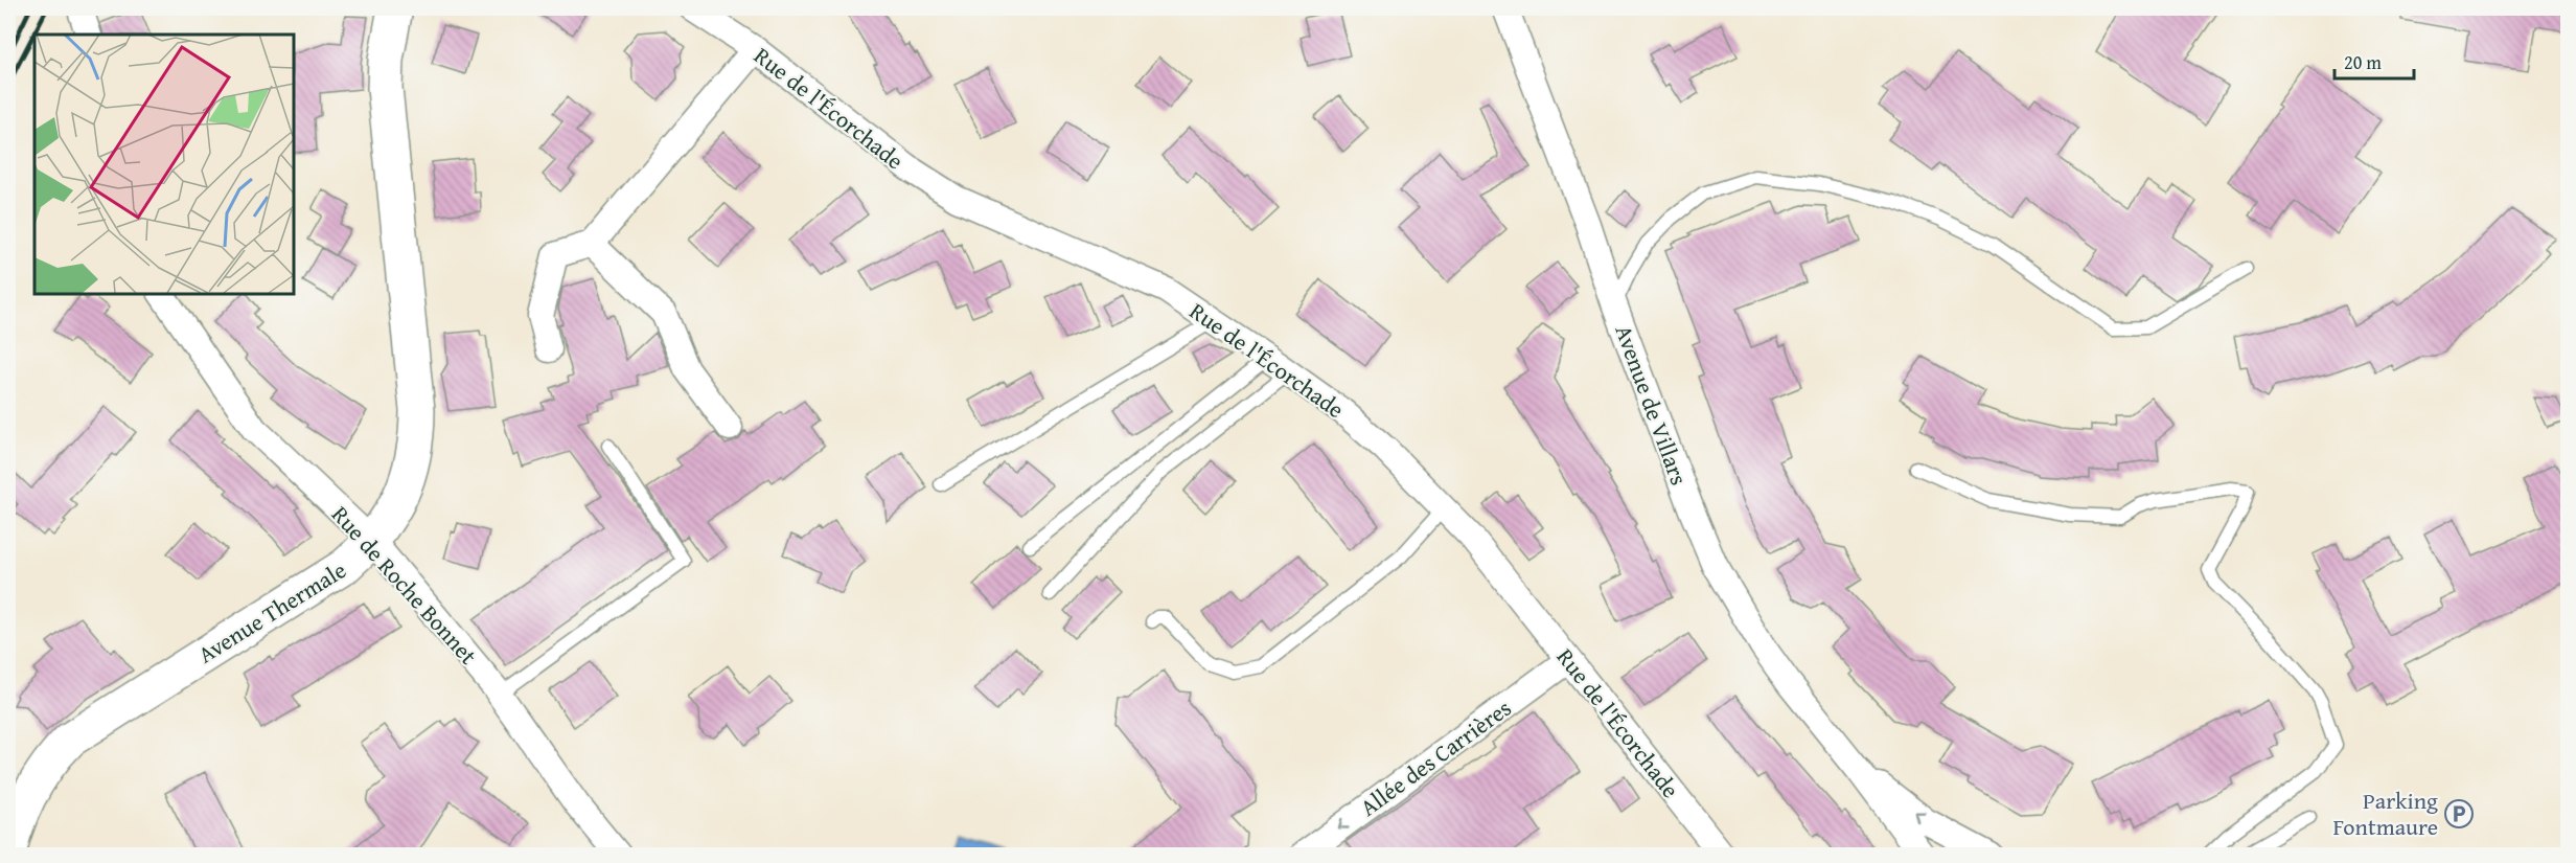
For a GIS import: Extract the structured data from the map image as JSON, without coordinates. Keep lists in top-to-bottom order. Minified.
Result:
{"streets":{"main road":["Avenue Thermale"],"street":["Rue de l'Écorchade","Avenue de Villars","Rue de Roche Bonnet","Allée des Carrières"]},"crossings":[["Rue de l'Écorchade","Allée des Carrières"],["Rue de Roche Bonnet","Avenue Thermale"]],"one_way":["Allée des Carrières"],"places":{"parking":["Parking Fontmaure"]},"scale_bar":"20 m"}
